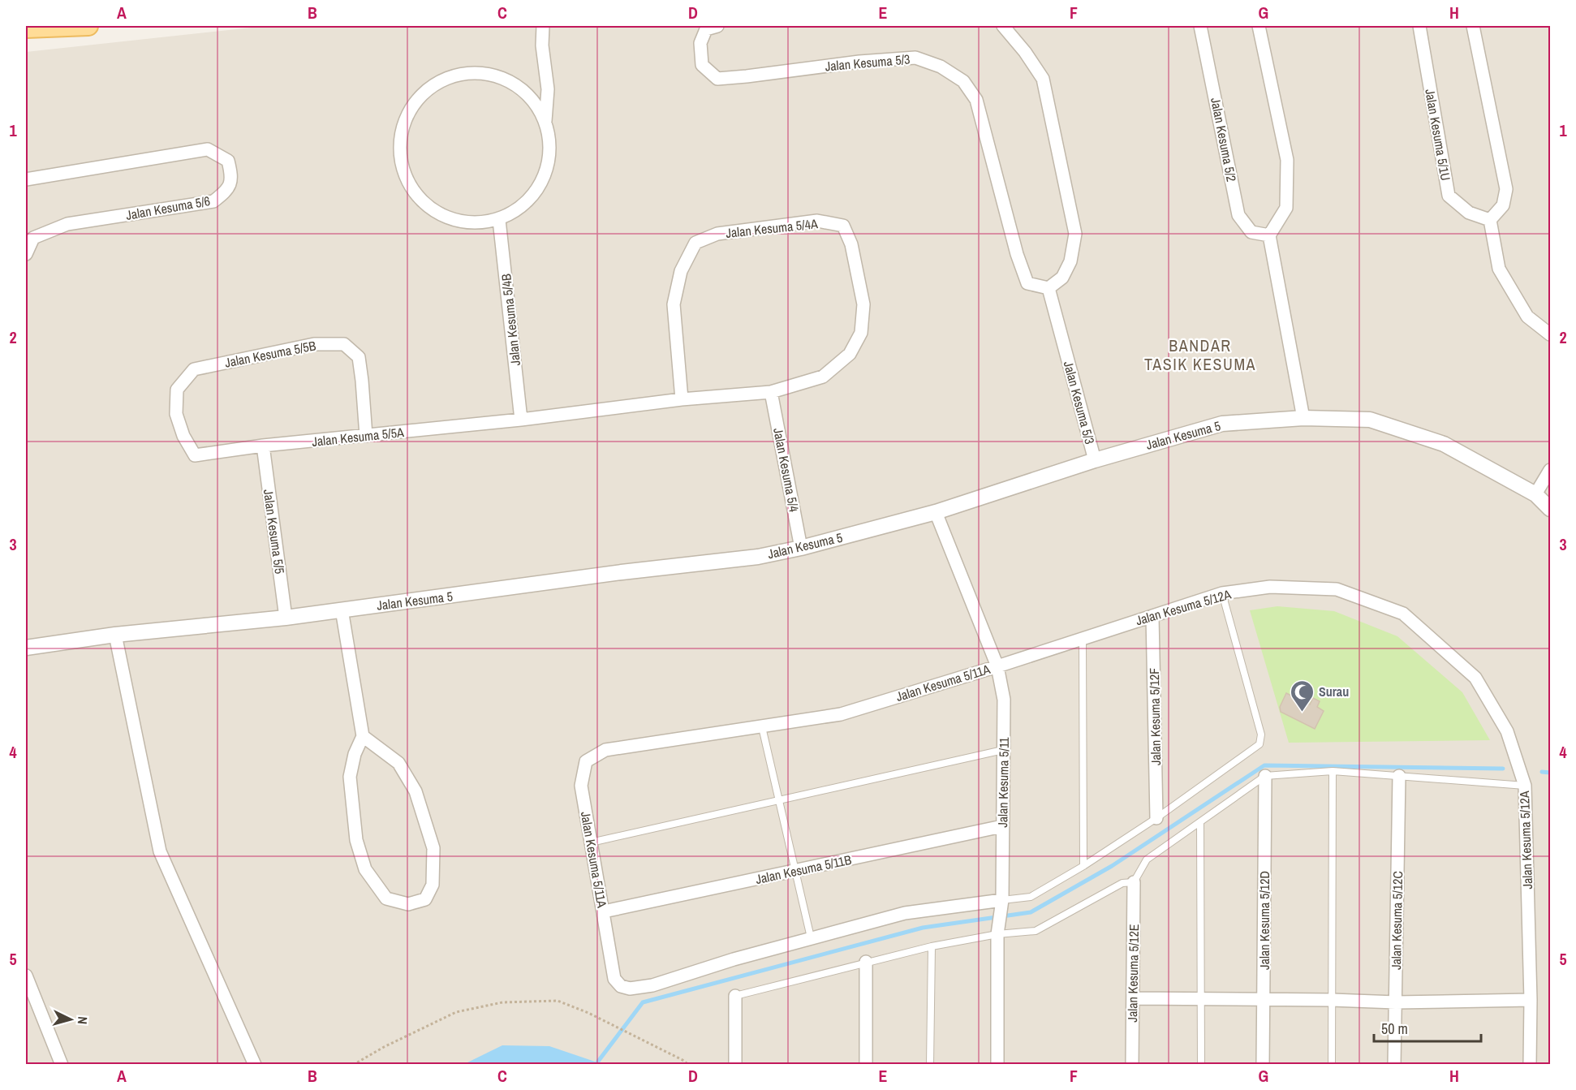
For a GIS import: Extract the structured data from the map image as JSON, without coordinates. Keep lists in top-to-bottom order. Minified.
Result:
{"streets":{"street":["Jalan Kesuma 5/3","Jalan Kesuma 5/1U","Jalan Kesuma 5/2","Jalan Kesuma 5/6","Jalan Kesuma 5/4A","Jalan Kesuma 5/4B","Jalan Kesuma 5/5B","Jalan Kesuma 5","Jalan Kesuma 5/5A","Jalan Kesuma 5/4","Jalan Kesuma 5/5","Jalan Kesuma 5/12A","Jalan Kesuma 5/11A","Jalan Kesuma 5/12F","Jalan Kesuma 5/11","Jalan Kesuma 5/11B","Jalan Kesuma 5/12D","Jalan Kesuma 5/12C","Jalan Kesuma 5/12E"]},"crossings":[["Jalan Kesuma 5/3","Jalan Kesuma 5"],["Jalan Kesuma 5/4A","Jalan Kesuma 5/4B"],["Jalan Kesuma 5/4A","Jalan Kesuma 5/5A"],["Jalan Kesuma 5/4A","Jalan Kesuma 5/4"],["Jalan Kesuma 5/4B","Jalan Kesuma 5/5A"],["Jalan Kesuma 5/5B","Jalan Kesuma 5/5A"],["Jalan Kesuma 5","Jalan Kesuma 5/4"],["Jalan Kesuma 5","Jalan Kesuma 5/5"],["Jalan Kesuma 5","Jalan Kesuma 5/11"],["Jalan Kesuma 5/5A","Jalan Kesuma 5/5"],["Jalan Kesuma 5/12A","Jalan Kesuma 5/11A"],["Jalan Kesuma 5/12A","Jalan Kesuma 5/12F"],["Jalan Kesuma 5/12A","Jalan Kesuma 5/11"],["Jalan Kesuma 5/11A","Jalan Kesuma 5/11"],["Jalan Kesuma 5/11A","Jalan Kesuma 5/11B"],["Jalan Kesuma 5/11","Jalan Kesuma 5/11B"]],"districts":["BANDAR TASIK KESUMA"],"places":{"mosque":["Surau"]},"scale_bar":"50 m","north":"right","grid":{"columns":["A","B","C","D","E","F","G","H"],"rows":["1","2","3","4","5"]}}
